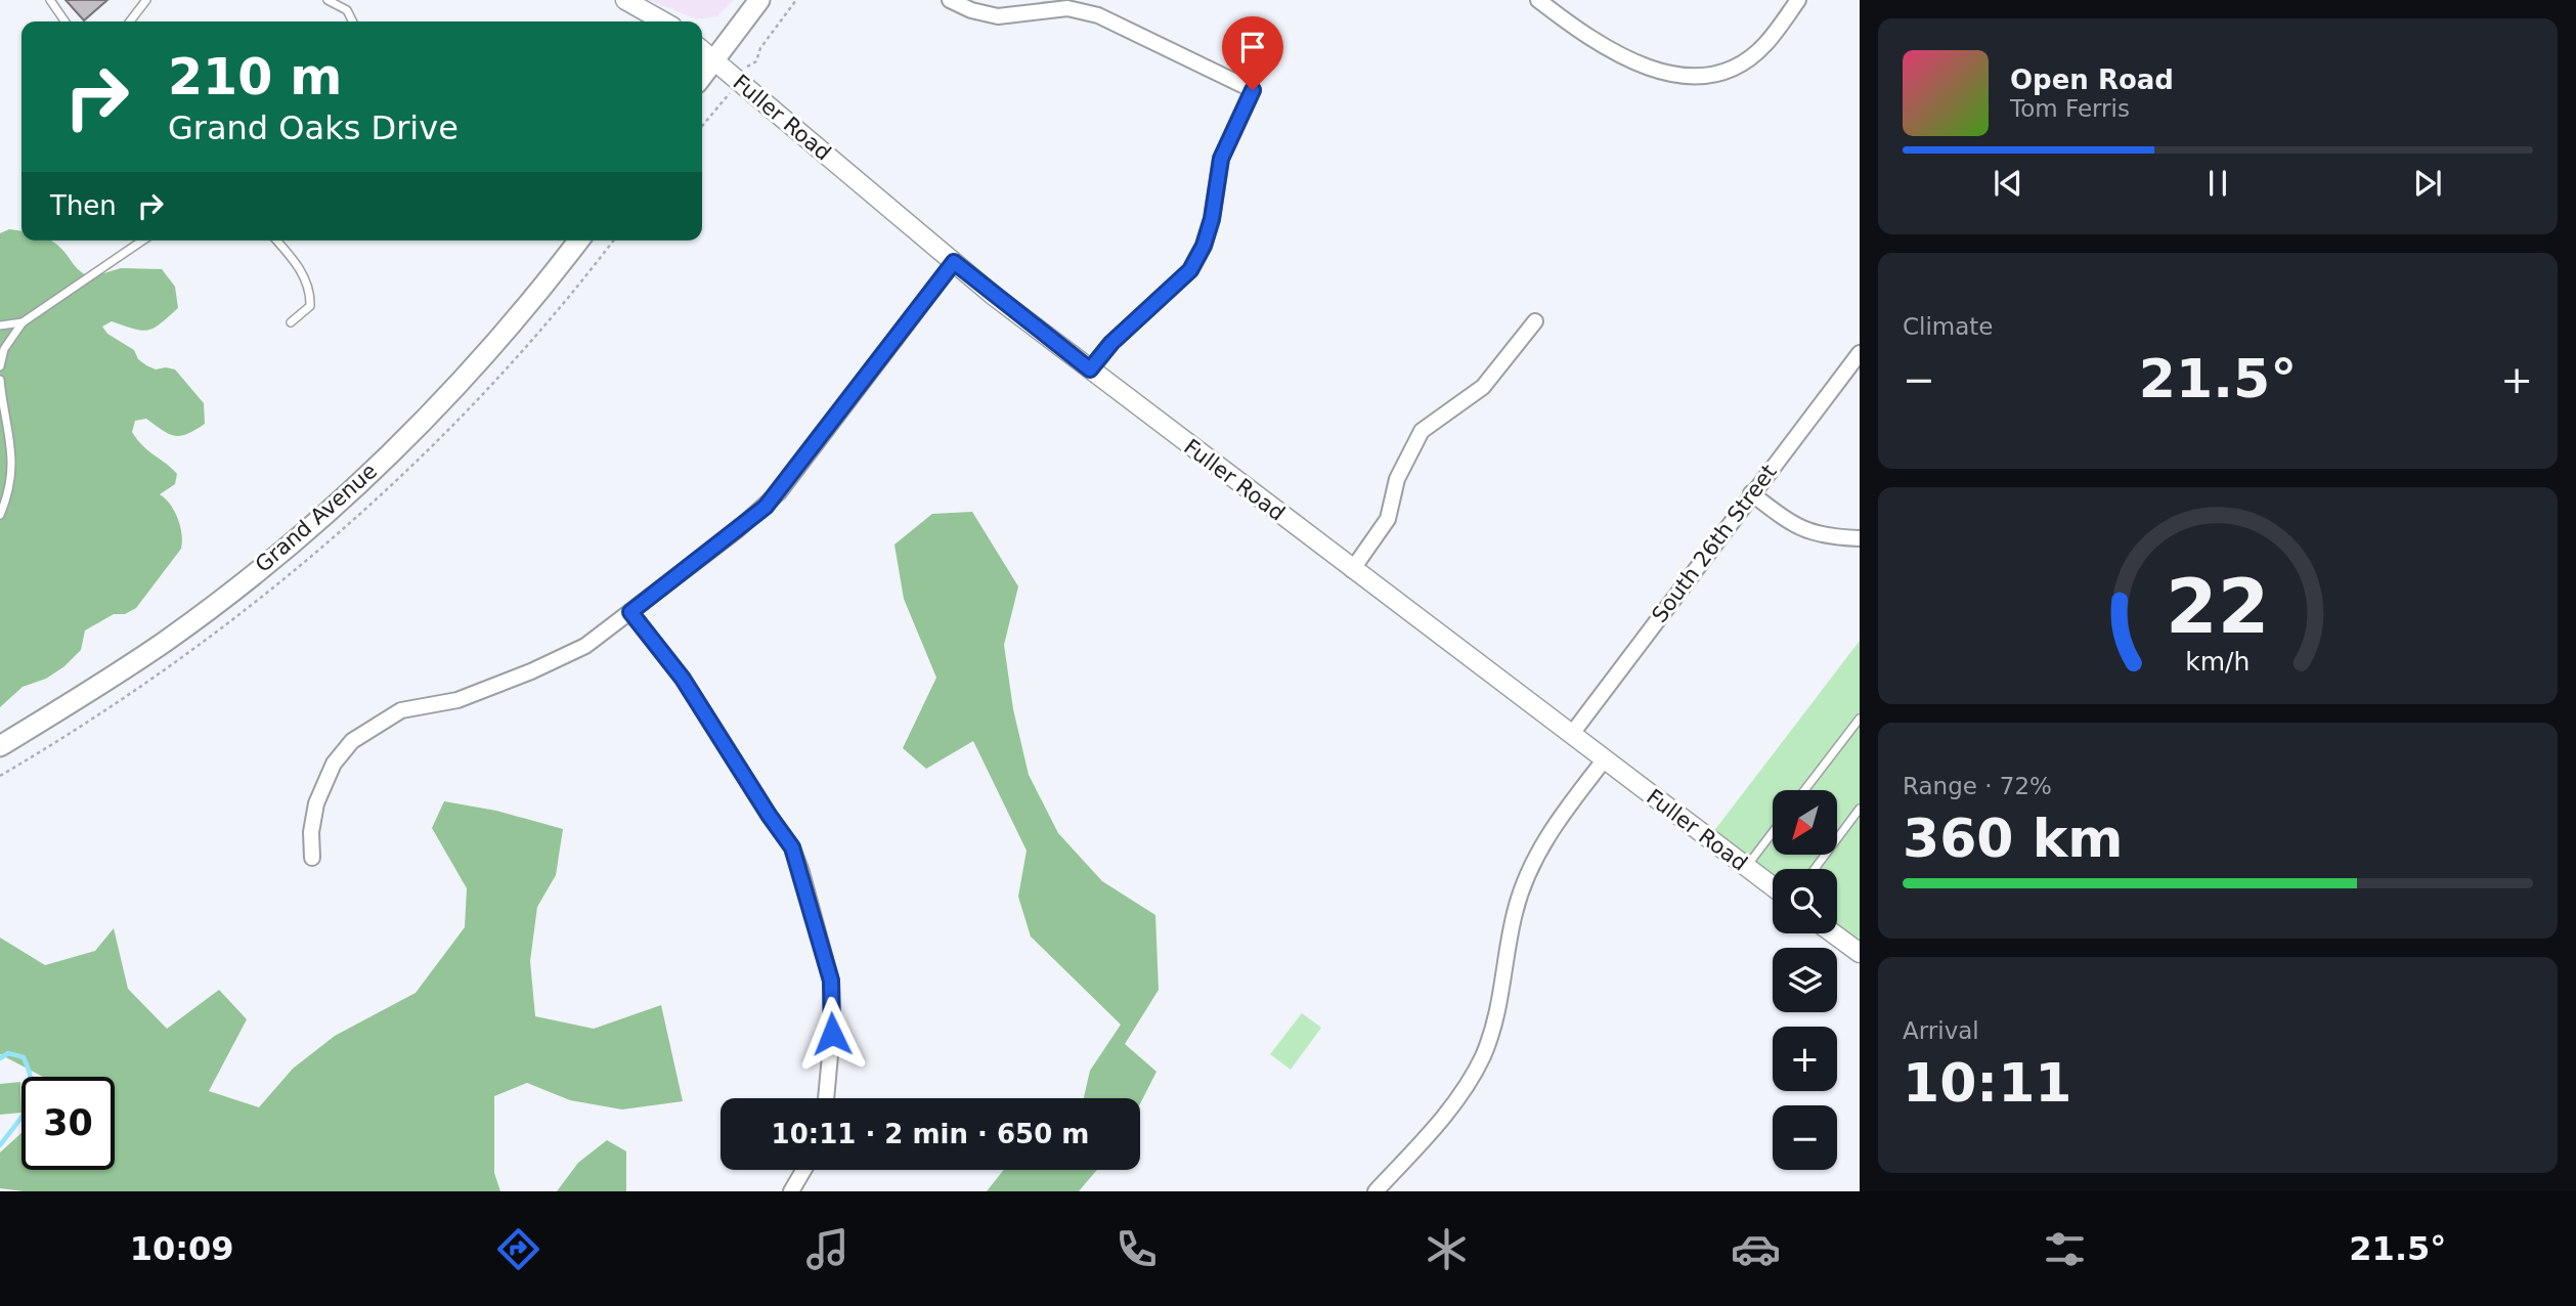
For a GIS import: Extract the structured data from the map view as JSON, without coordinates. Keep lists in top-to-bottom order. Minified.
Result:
{"streets":{"main road":["Grand Avenue"],"street":["Fuller Road","South 26th Street"]},"crossings":[["Fuller Road","South 26th Street"]],"north":"bottom left","page":{"turn":["210 m","Grand Oaks Drive"],"song":["Open Road","Tom Ferris"],"then":"Then","tile":["Climate",["Range · 72%","360 km"],["Arrival","10:11"]],"heat":["−","21.5°","+"],"map_buttons":["+","−"],"limit":"30","trip":"10:11 · 2 min · 650 m","tabs":["10:09","21.5°"],"gauge":["22","km/h"]}}
